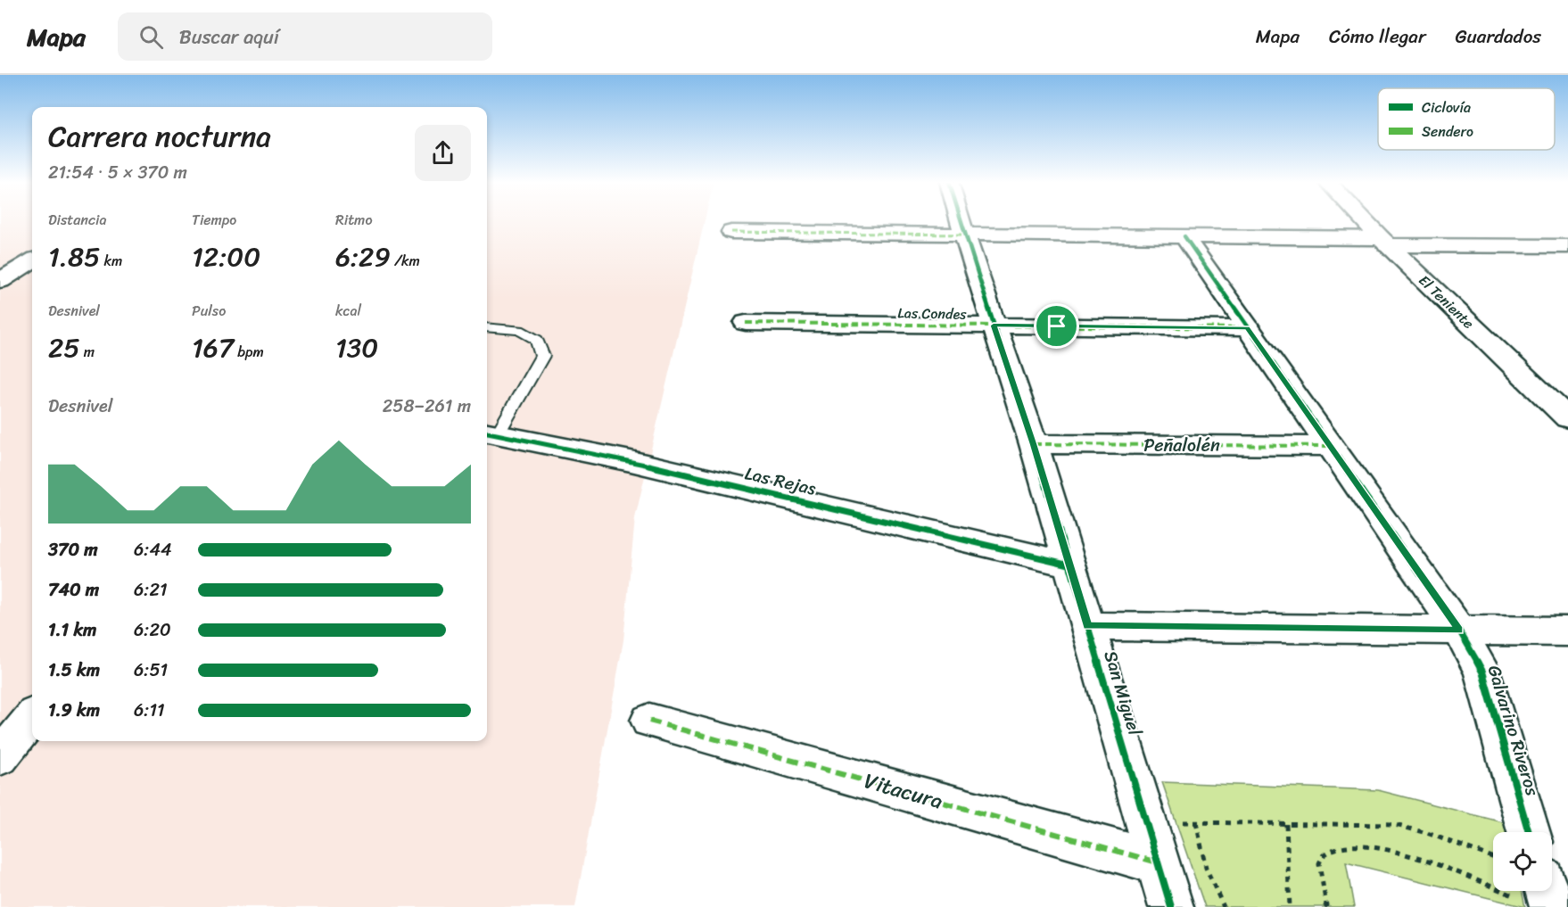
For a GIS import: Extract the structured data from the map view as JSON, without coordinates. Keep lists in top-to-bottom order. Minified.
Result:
{"streets":{"street":["El Teniente","Las Condes","Peñalolén","Las Rejas","San Miguel","Galvarino Riveros","Vitacura"]},"crossings":[["Las Condes","San Miguel"],["Las Condes","Galvarino Riveros"],["Peñalolén","San Miguel"],["Peñalolén","Galvarino Riveros"],["Las Rejas","San Miguel"],["San Miguel","Vitacura"]],"legend":["Ciclovía","Sendero"],"page":{"header":"Mapa","search":"Buscar aquí","nav":["Mapa","Cómo llegar","Guardados"],"heading":["Carrera nocturna","21:54 · 5 × 370 m"],"stats":[["Distancia","1.85 km"],["Tiempo","12:00"],["Ritmo","6:29 /km"],["Desnivel","25 m"],["Pulso","167 bpm"],["kcal","130"]],"chart":["Desnivel","258–261 m"],"list":[{"name":"370 m","note":"6:44"},{"name":"740 m","note":"6:21"},{"name":"1.1 km","note":"6:20"},{"name":"1.5 km","note":"6:51"},{"name":"1.9 km","note":"6:11"}]}}
